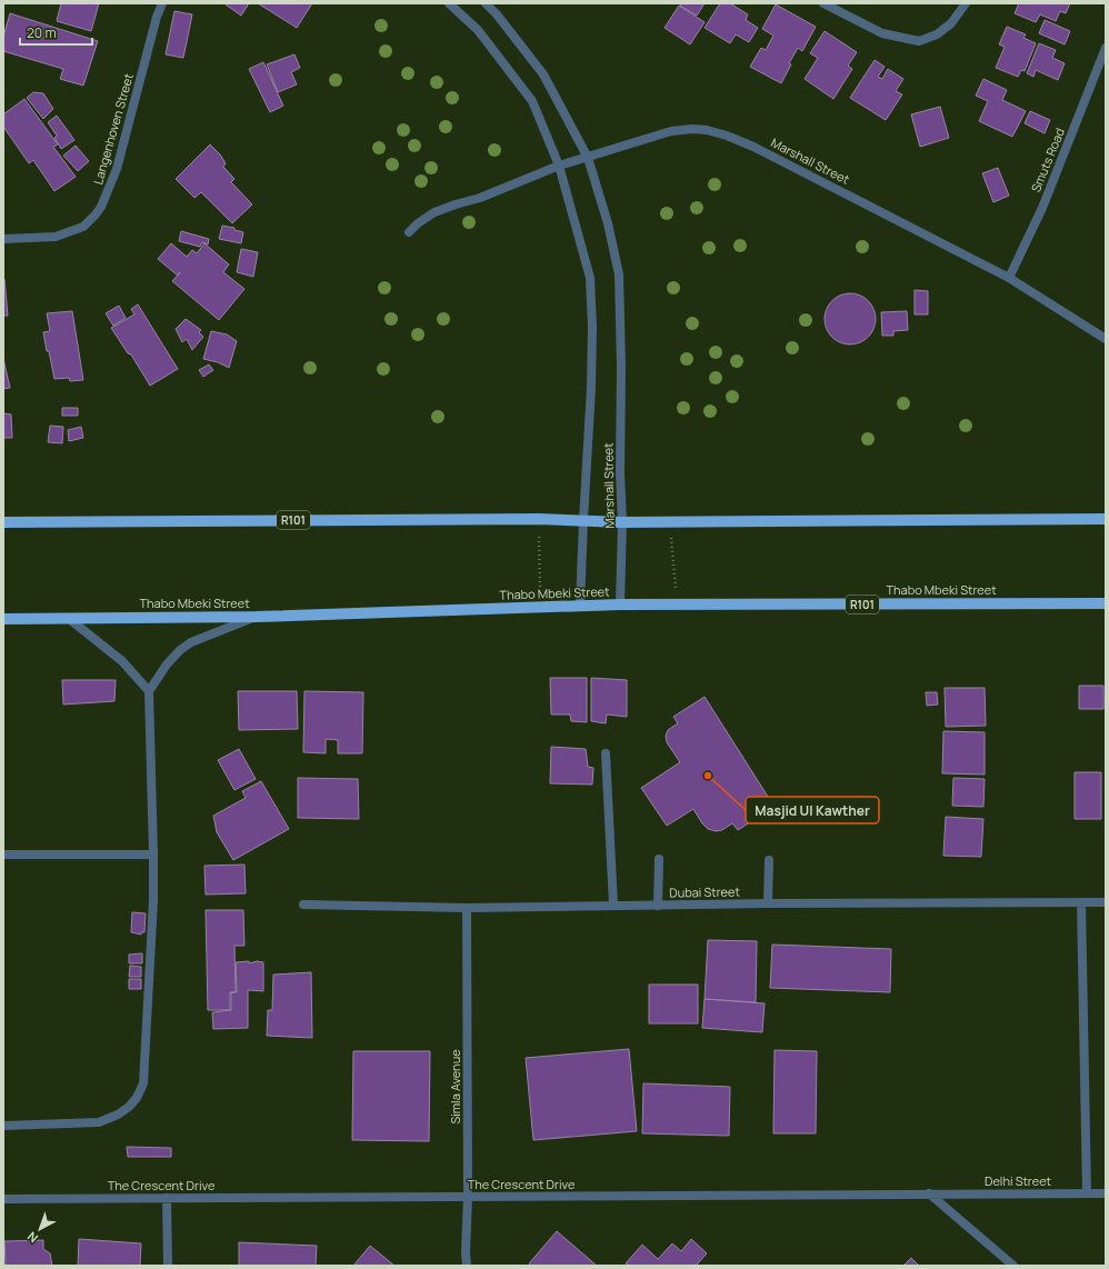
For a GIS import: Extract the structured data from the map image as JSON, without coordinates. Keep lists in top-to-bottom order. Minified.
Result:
{"streets":{"main road":["R101","Thabo Mbeki Street"],"street":["Langenhoven Street","Smuts Road","Marshall Street","Dubai Street","Simla Avenue","Delhi Street","The Crescent Drive"]},"crossings":[["Smuts Road","Marshall Street"],["Marshall Street","R101"],["Marshall Street","Thabo Mbeki Street"],["Dubai Street","Simla Avenue"],["Simla Avenue","The Crescent Drive"],["Delhi Street","The Crescent Drive"]],"places":["Masjid Ul Kawther"],"scale_bar":"20 m","north":"bottom left"}
